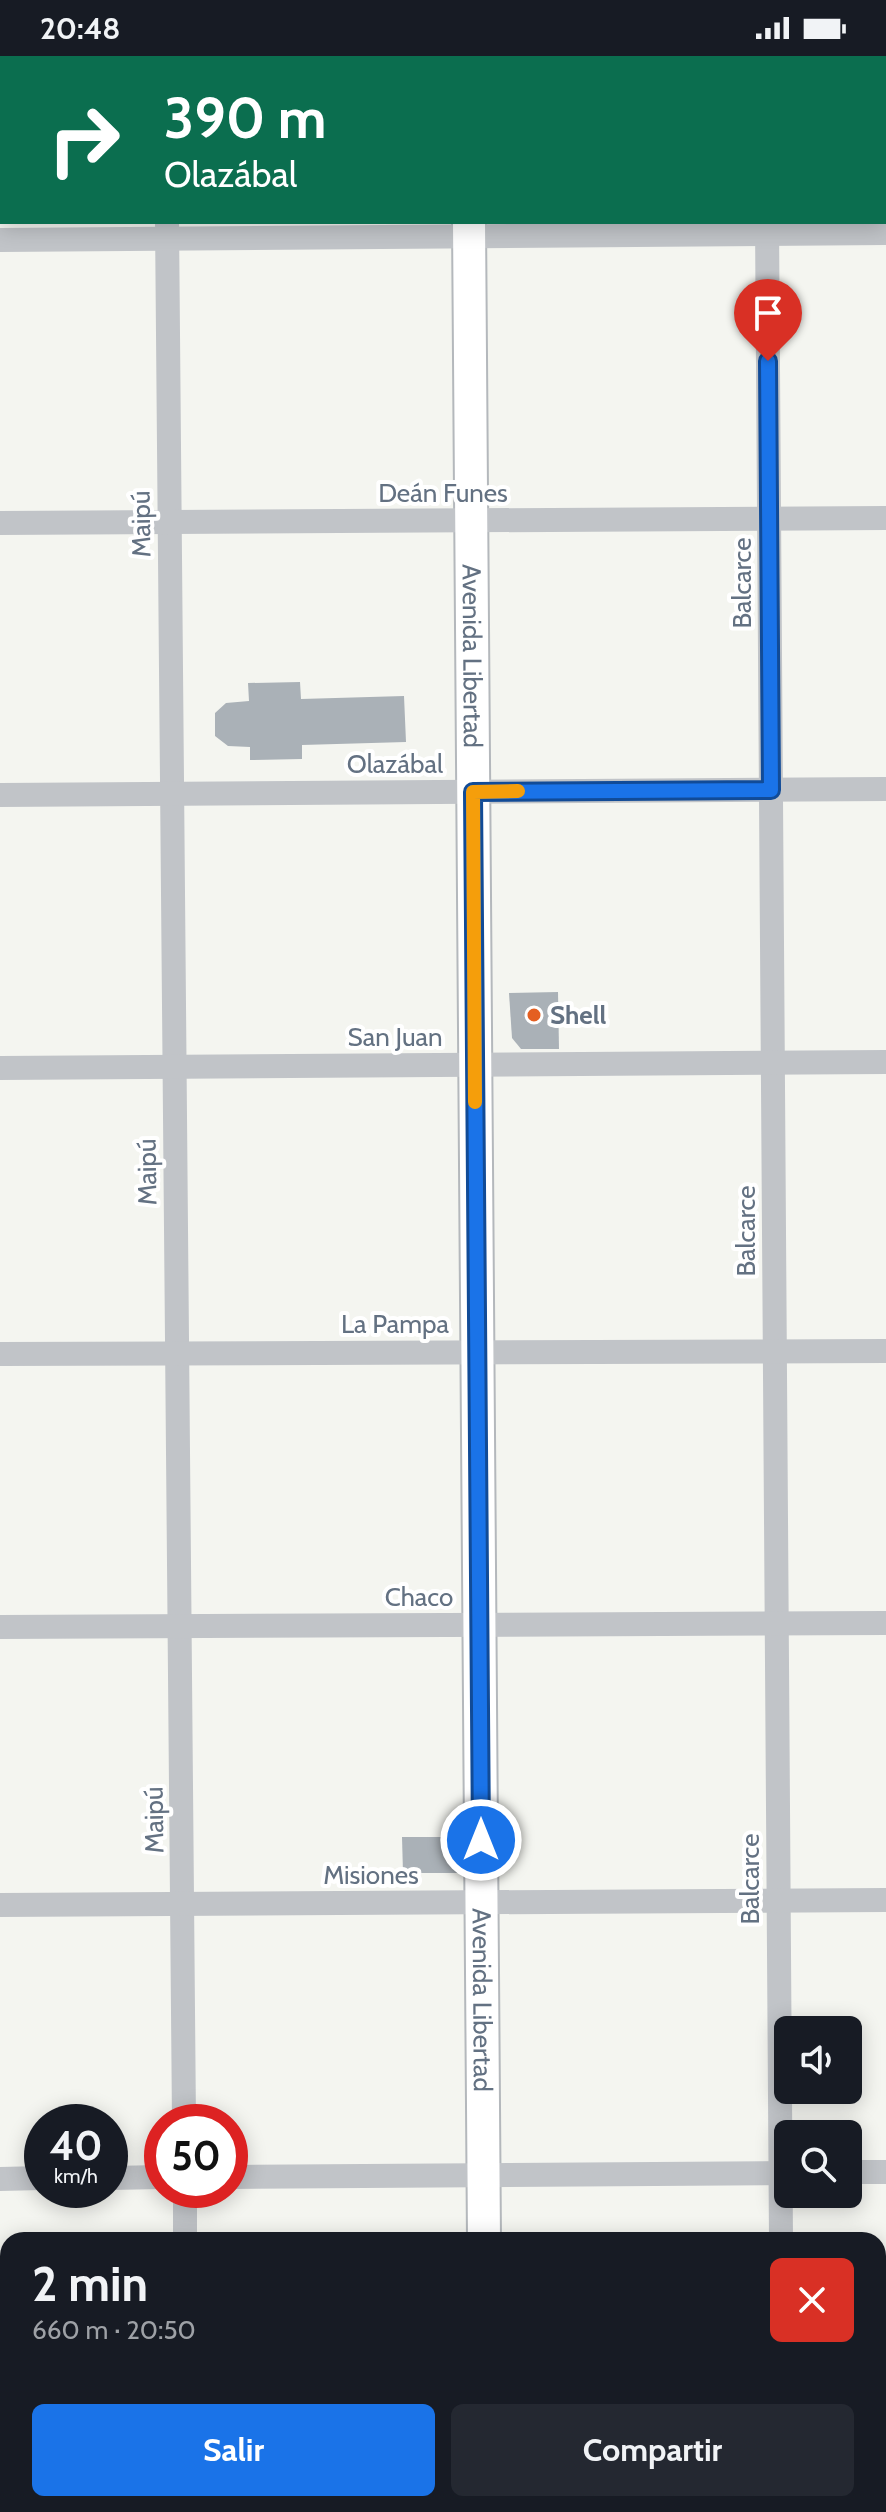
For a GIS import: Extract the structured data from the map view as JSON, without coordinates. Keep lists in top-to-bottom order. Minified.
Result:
{"streets":{"main road":["Avenida Libertad"],"street":["Deán Funes","Maipú","Balcarce","Olazábal","San Juan","La Pampa","Chaco","Misiones"]},"crossings":[["Deán Funes","Maipú"],["Deán Funes","Balcarce"],["Deán Funes","Avenida Libertad"],["Maipú","Olazábal"],["Maipú","San Juan"],["Maipú","La Pampa"],["Maipú","Chaco"],["Maipú","Misiones"],["Balcarce","Olazábal"],["Balcarce","San Juan"],["Balcarce","La Pampa"],["Balcarce","Chaco"],["Balcarce","Misiones"],["Avenida Libertad","Olazábal"],["Avenida Libertad","San Juan"],["Avenida Libertad","La Pampa"],["Avenida Libertad","Chaco"],["Avenida Libertad","Misiones"]],"places":["Shell"],"page":{"status":"20:48","turn":["390 m","Olazábal"],"speed":"40 km/h","limit":"50","heading":["2 min","660 m · 20:50"],"buttons":["Salir","Compartir"]}}
